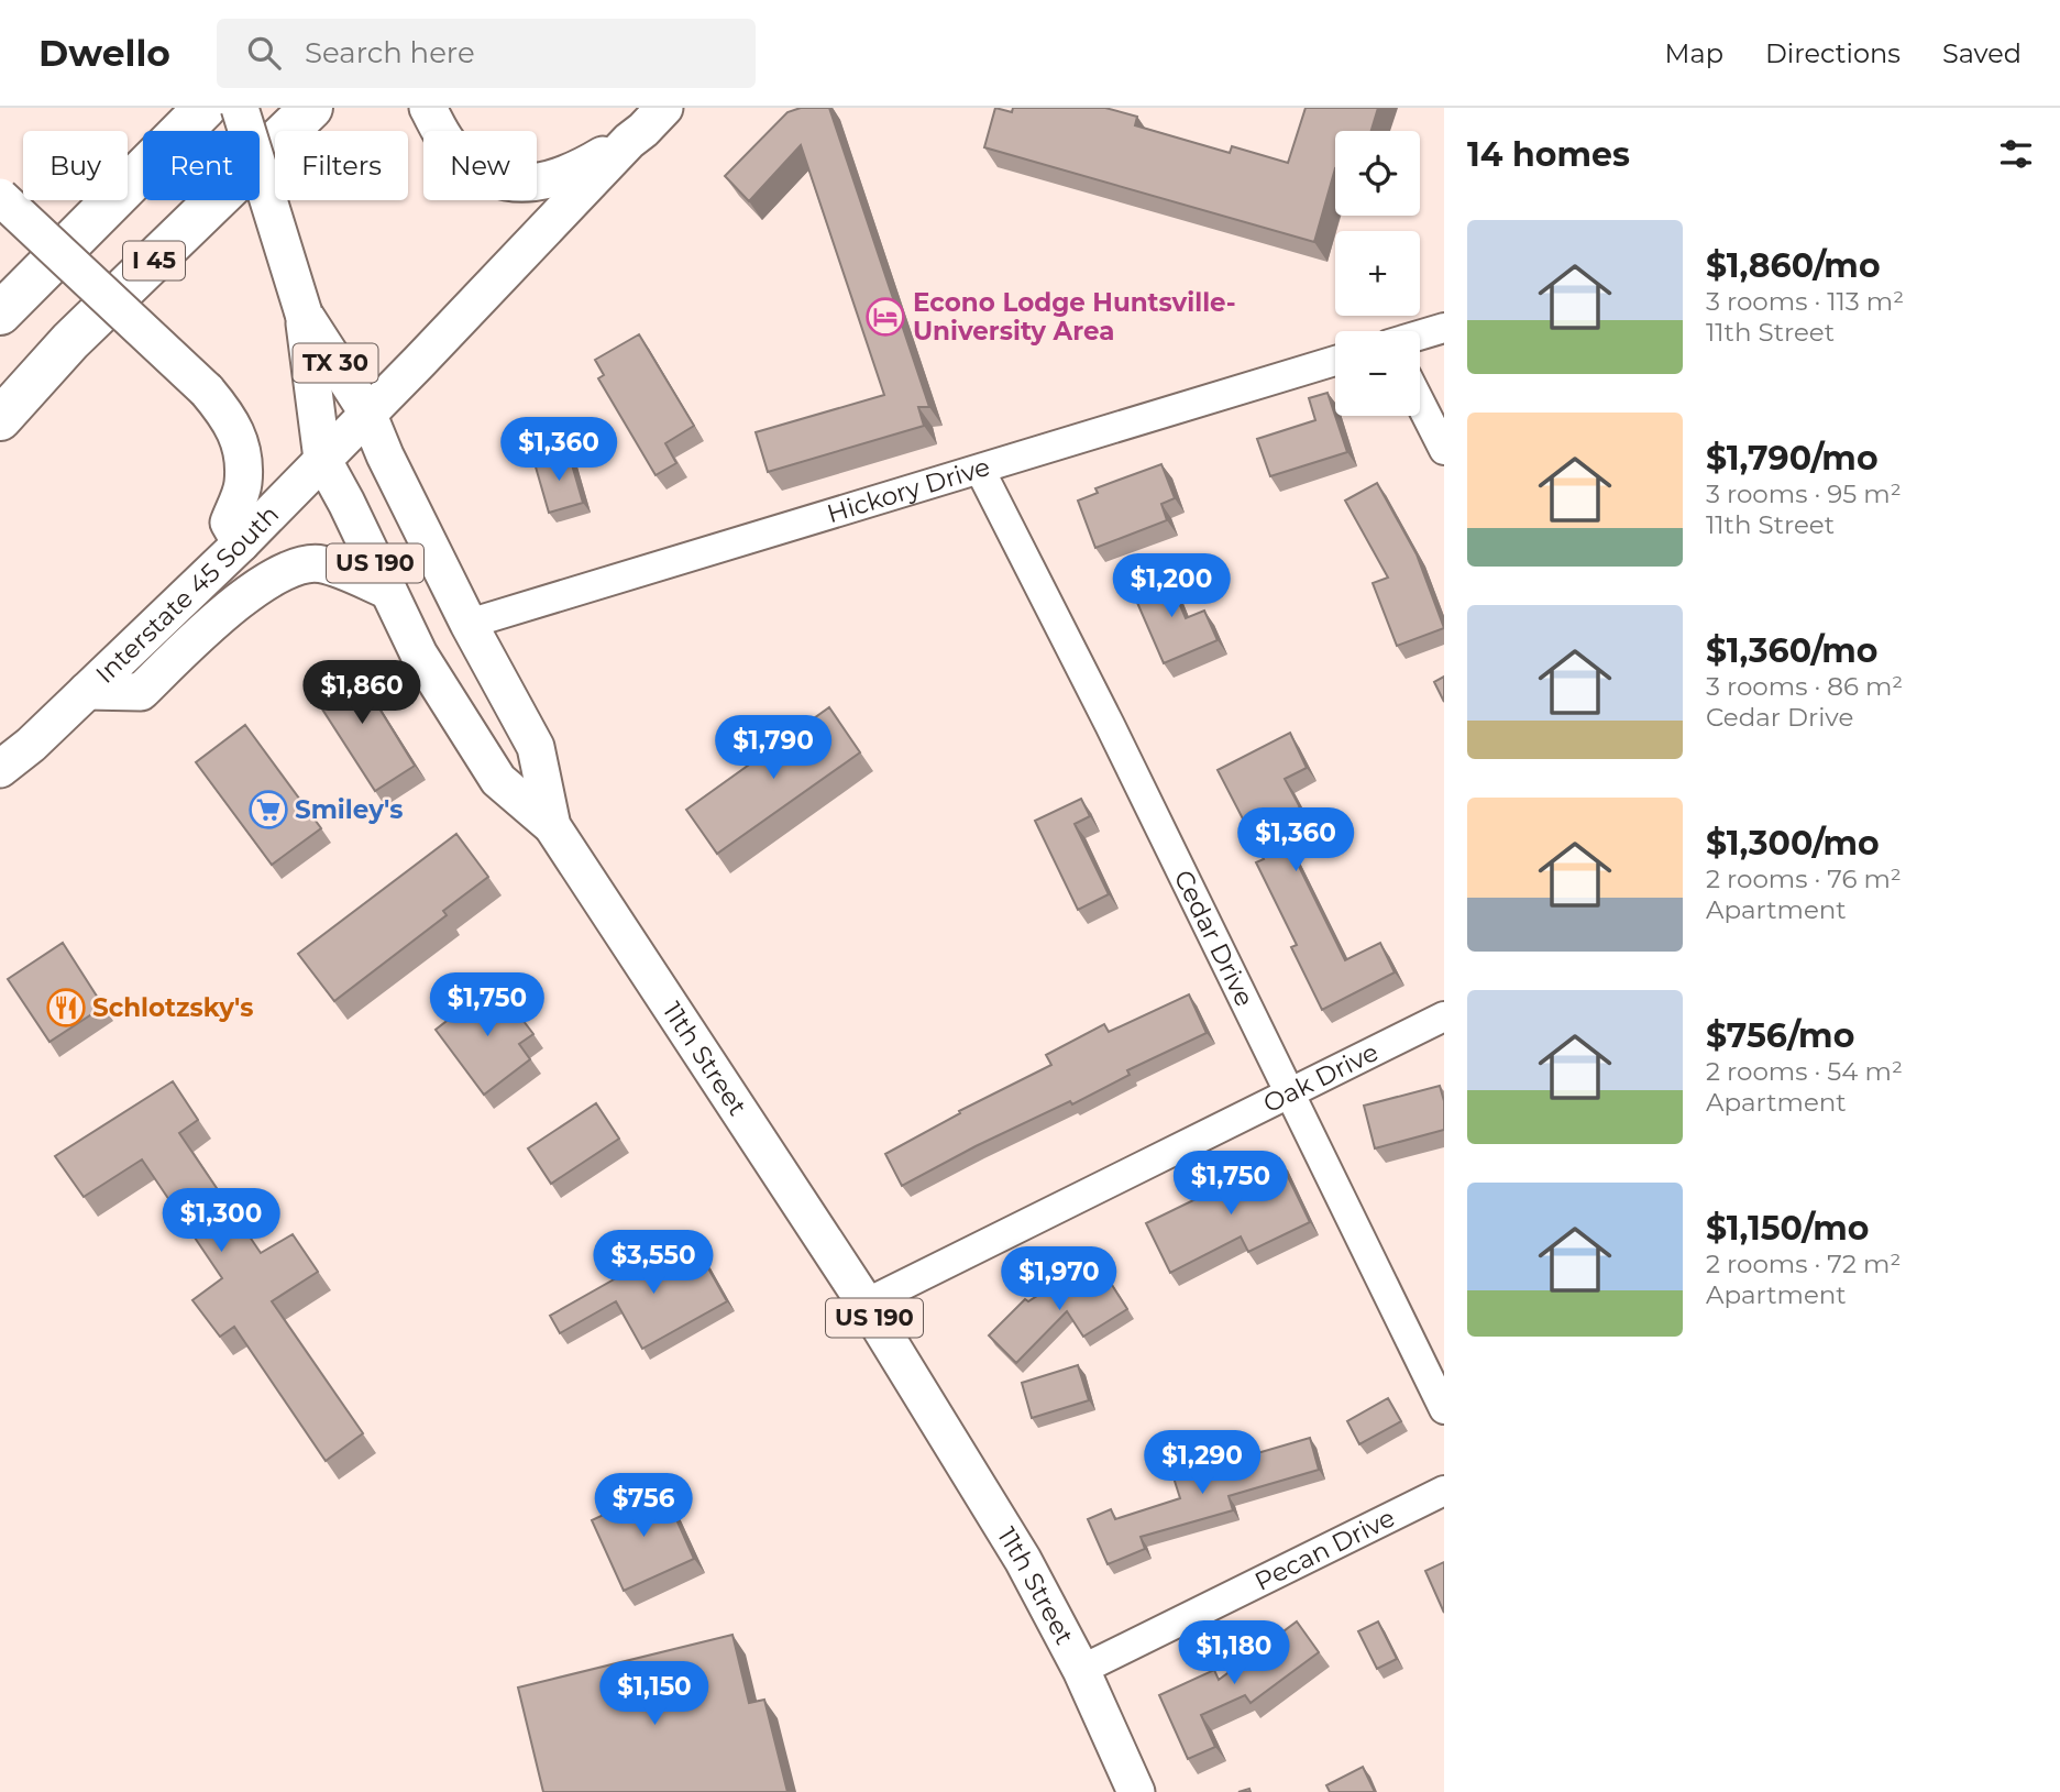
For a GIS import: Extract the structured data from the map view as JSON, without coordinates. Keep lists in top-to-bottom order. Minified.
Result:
{"streets":{"highway":["I 45"],"main road":["TX 30","US 190","Interstate 45 South","11th Street"],"street":["Hickory Drive","Cedar Drive","Oak Drive","Pecan Drive"]},"crossings":[["Hickory Drive","Cedar Drive"],["Hickory Drive","11th Street"],["Interstate 45 South","11th Street"],["Cedar Drive","Oak Drive"],["11th Street","Oak Drive"],["11th Street","Pecan Drive"]],"places":{"hotel":["Econo Lodge Huntsville- University Area"],"supermarket":["Smiley's"],"restaurant":["Schlotzsky's"]},"page":{"header":"Dwello","search":"Search here","nav":["Map","Directions","Saved"],"heading":"14 homes","map_buttons":["+","−"],"chip":["Buy","Rent","Filters","New"],"list":[{"name":"$1,860/mo","note":"3 rooms · 113 m² · 11th Street"},{"name":"$1,790/mo","note":"3 rooms · 95 m² · 11th Street"},{"name":"$1,360/mo","note":"3 rooms · 86 m² · Cedar Drive"},{"name":"$1,300/mo","note":"2 rooms · 76 m² · Apartment"},{"name":"$756/mo","note":"2 rooms · 54 m² · Apartment"},{"name":"$1,150/mo","note":"2 rooms · 72 m² · Apartment"}],"price":["$1,360","$1,200","$1,860","$1,790","$1,360","$1,750","$1,750","$1,300","$3,550","$1,970","$1,290","$756","$1,180","$1,150"]}}
